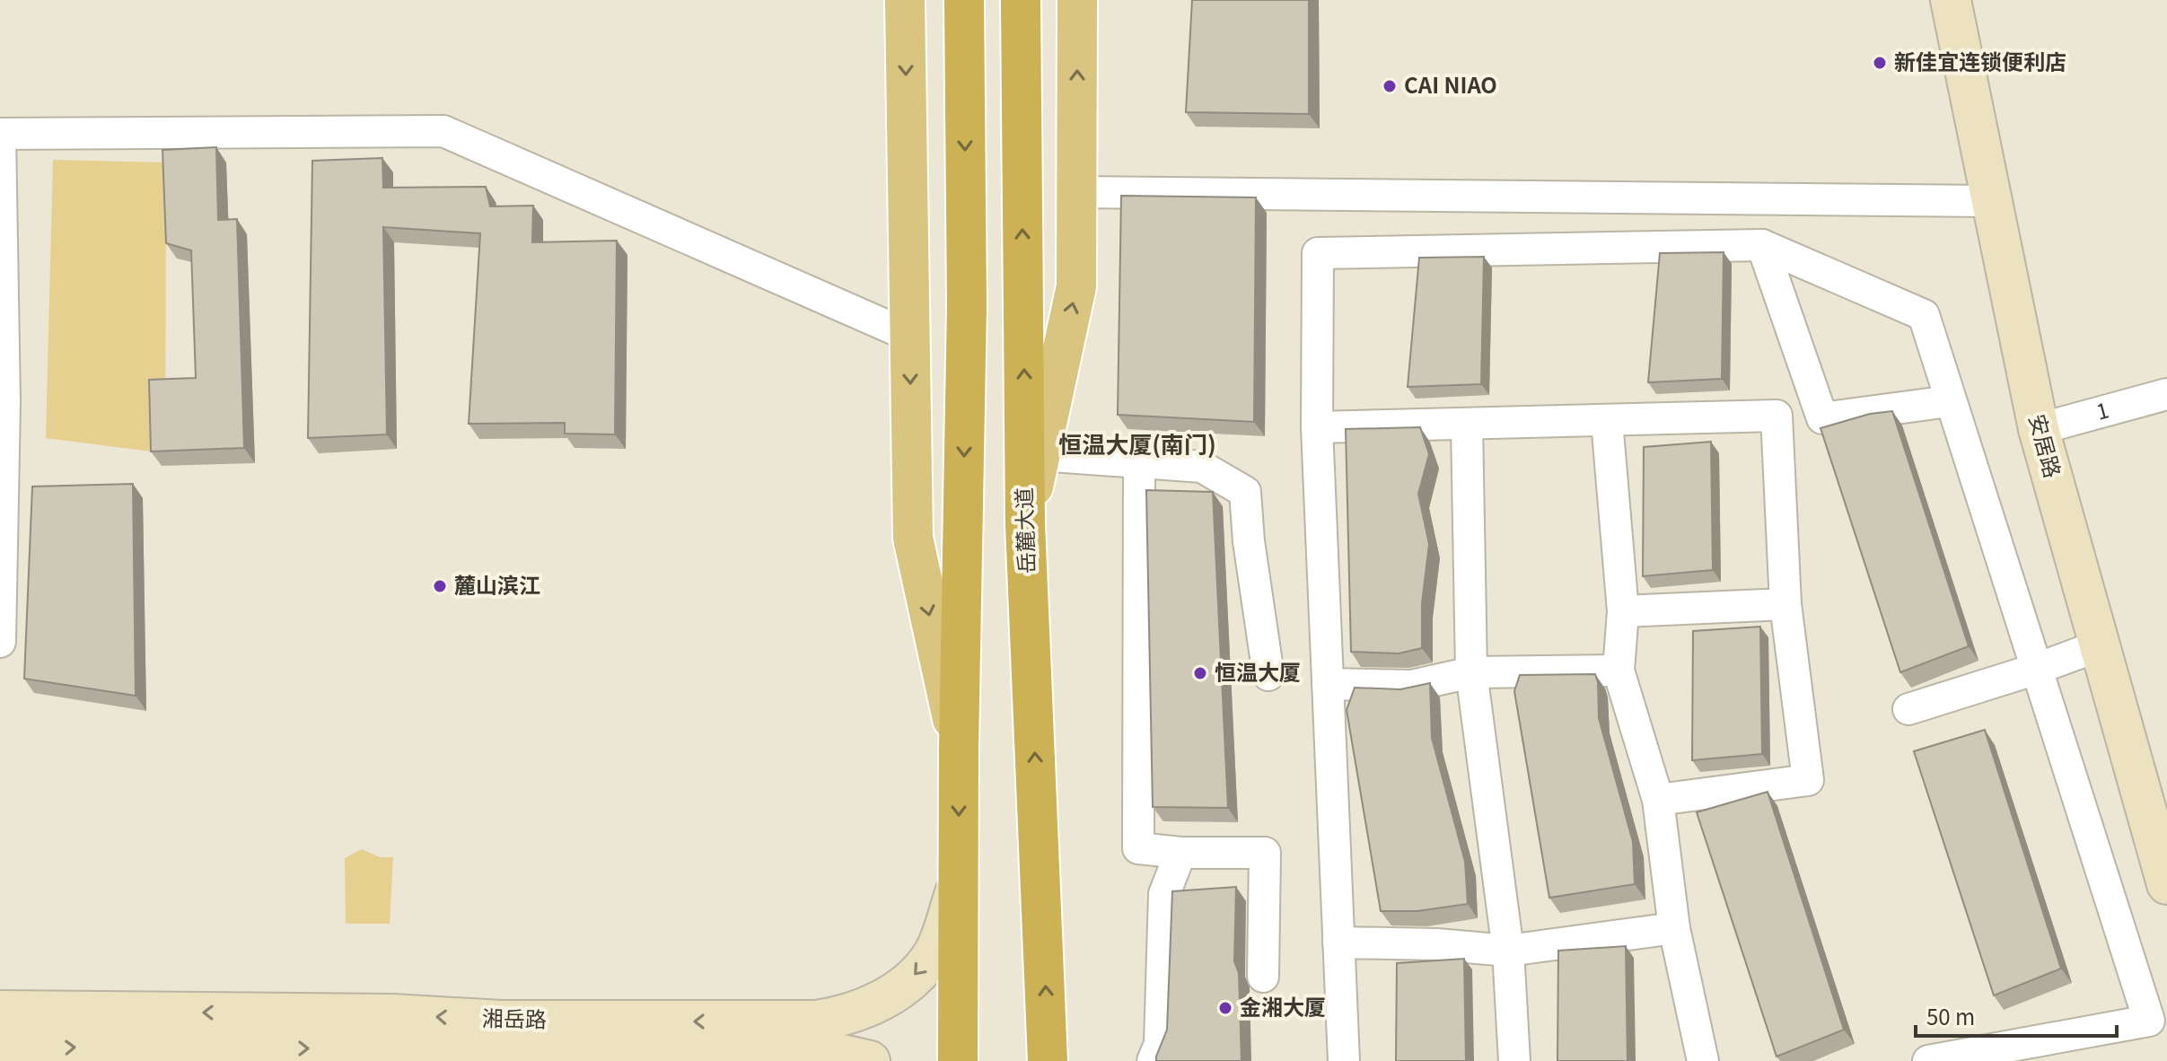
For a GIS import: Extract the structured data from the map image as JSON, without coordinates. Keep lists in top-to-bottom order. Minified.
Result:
{"streets":{"highway":["岳麓大道"],"main road":["安居路","湘岳路"],"street":["1"]},"crossings":[["1","安居路"]],"districts":["恒温大厦(南门)"],"places":["新佳宜连锁便利店","CAI NIAO","麓山滨江","恒温大厦","金湘大厦"],"scale_bar":"50 m"}
